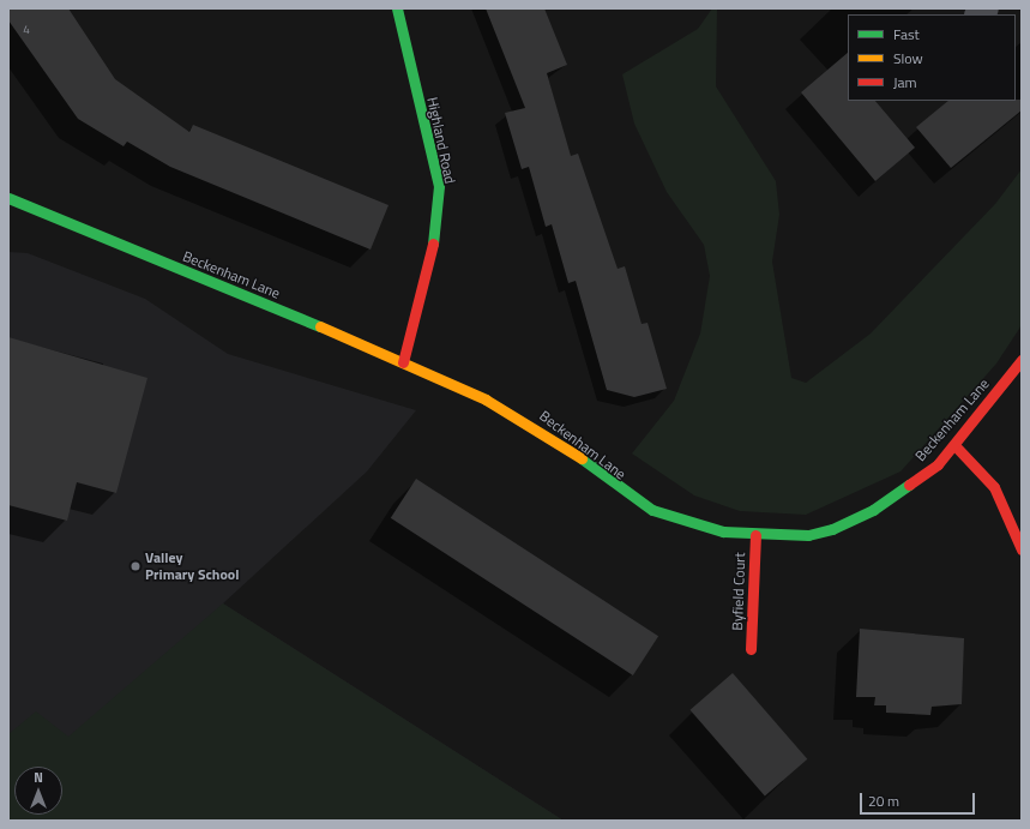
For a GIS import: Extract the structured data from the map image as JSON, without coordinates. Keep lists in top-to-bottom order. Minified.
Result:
{"streets":{"main road":["Highland Road","Beckenham Lane","Byfield Court"]},"crossings":[["Highland Road","Beckenham Lane"],["Beckenham Lane","Byfield Court"]],"places":["Valley Primary School"],"house_numbers":["4"],"legend":["Fast","Slow","Jam"],"scale_bar":"20 m","north":"top"}
